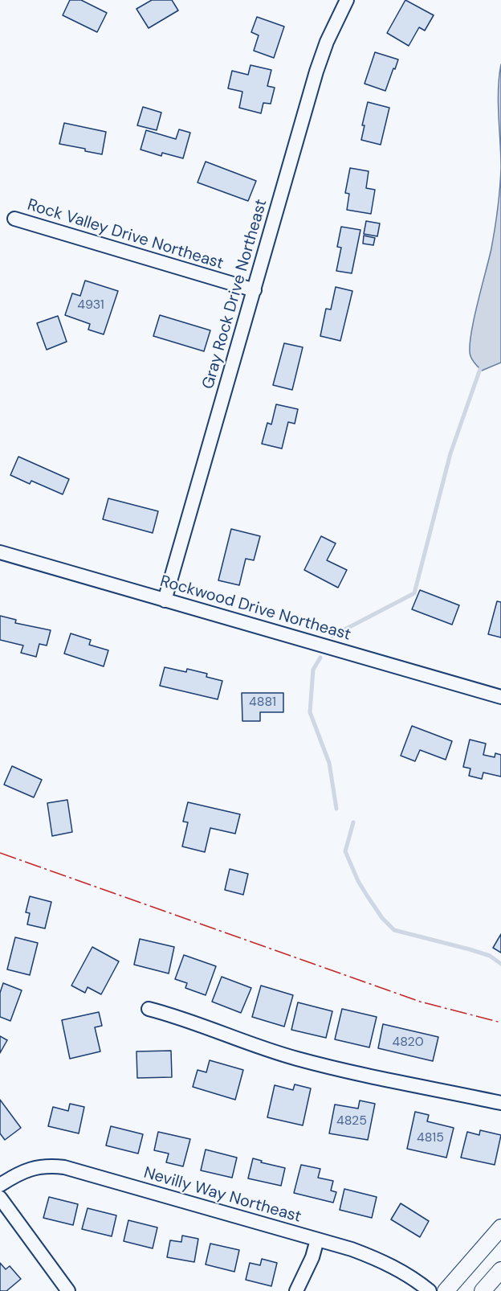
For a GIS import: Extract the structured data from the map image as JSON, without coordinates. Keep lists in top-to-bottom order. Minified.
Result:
{"streets":{"street":["Rock Valley Drive Northeast","Gray Rock Drive Northeast","Rockwood Drive Northeast","Nevilly Way Northeast"]},"crossings":[["Rock Valley Drive Northeast","Gray Rock Drive Northeast"],["Gray Rock Drive Northeast","Rockwood Drive Northeast"]],"house_numbers":["4931","4881","4820","4825","4815"]}
